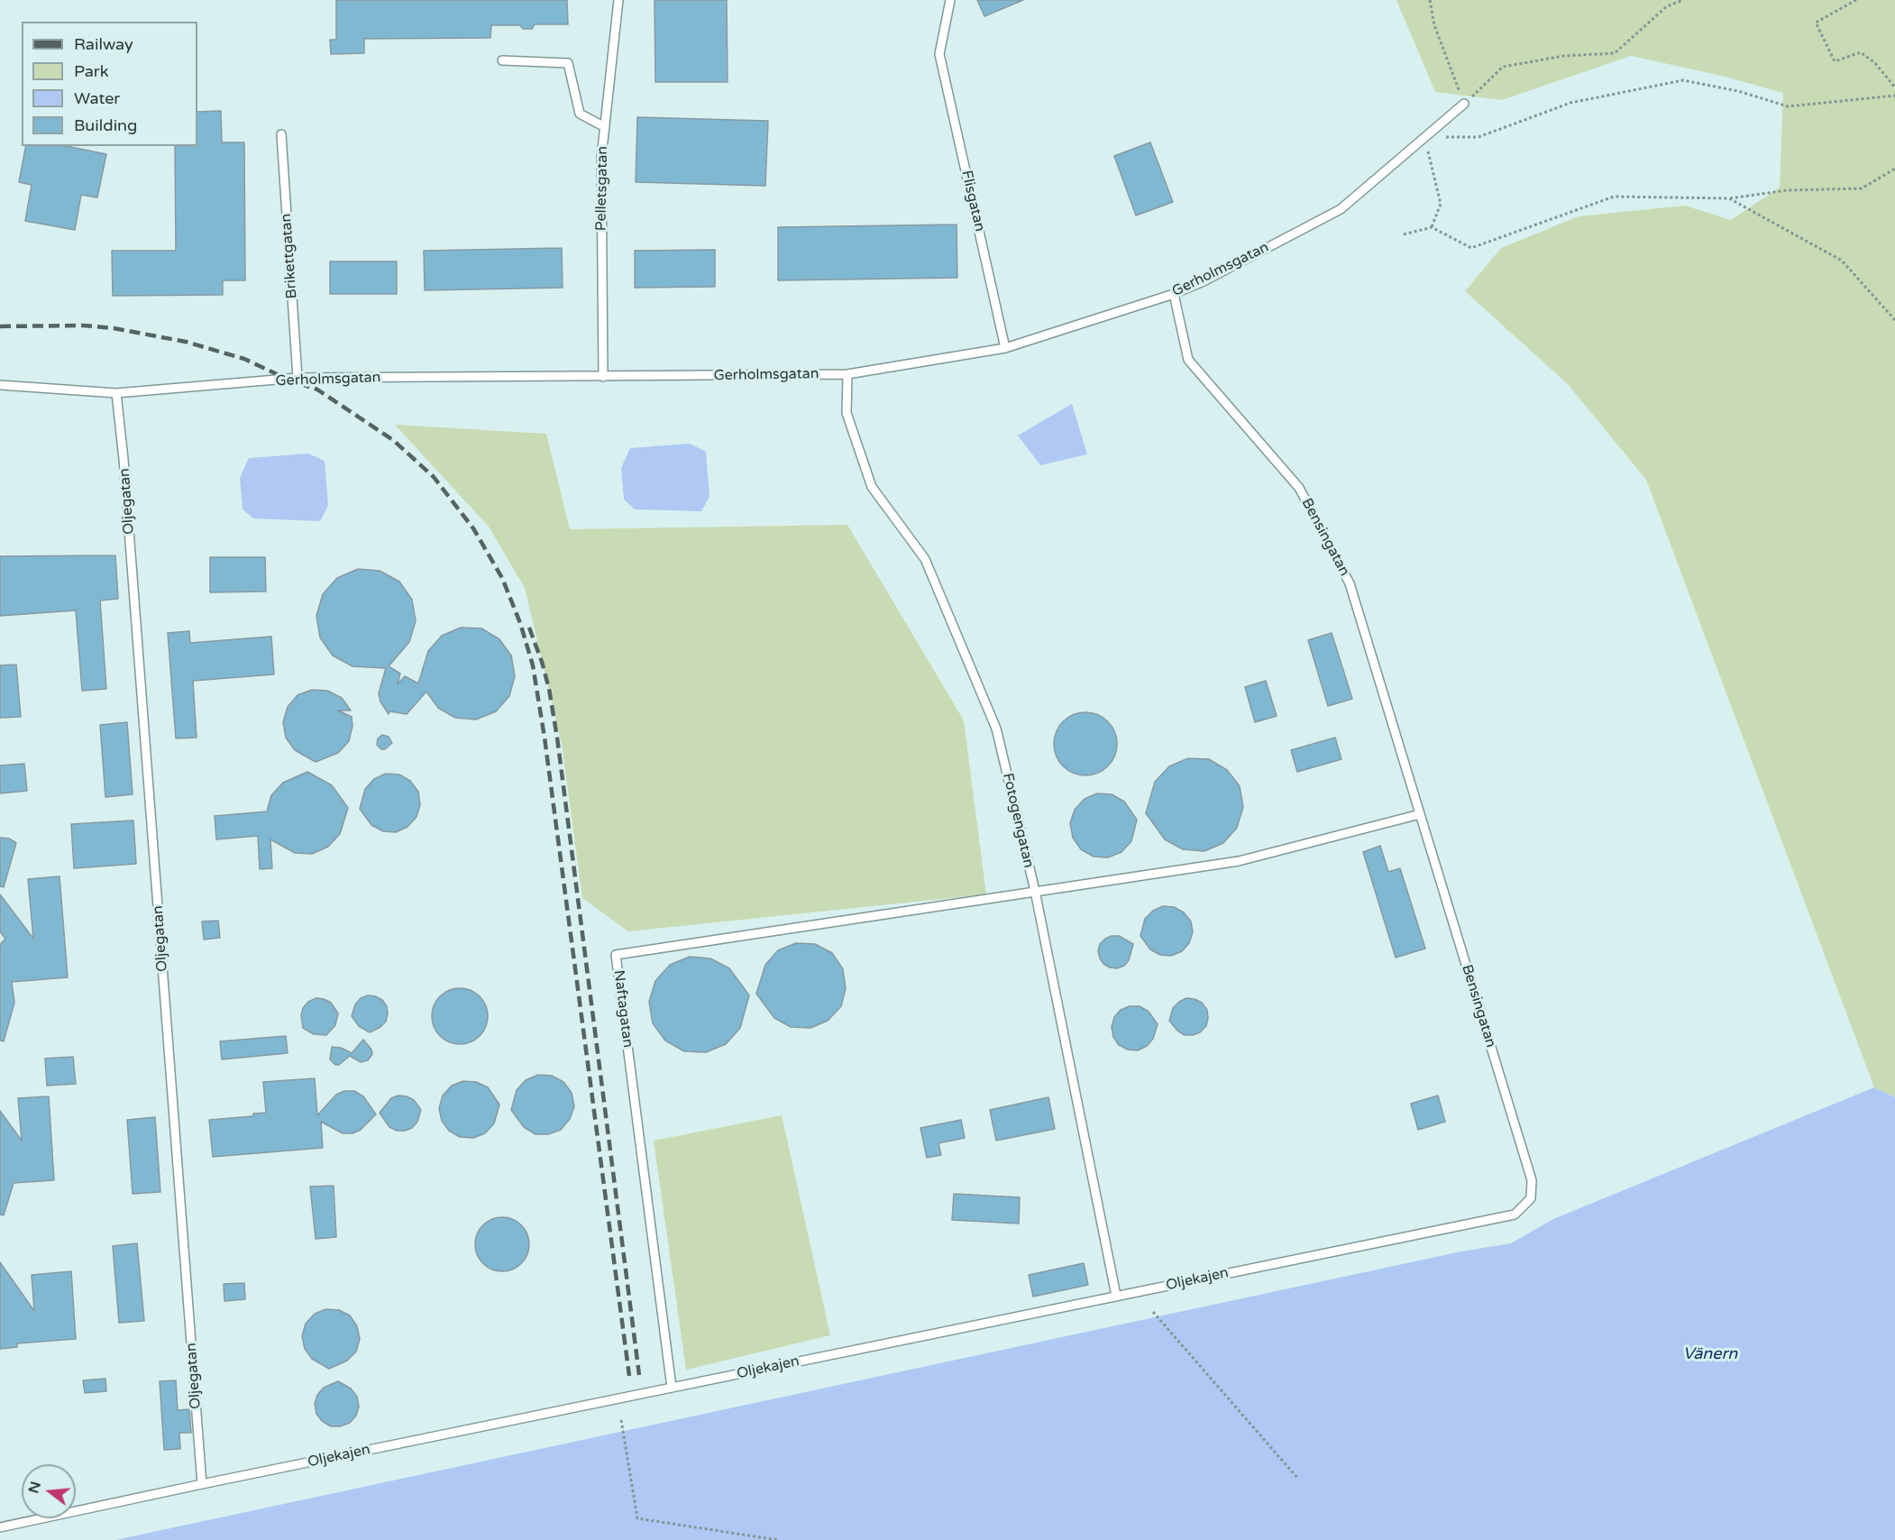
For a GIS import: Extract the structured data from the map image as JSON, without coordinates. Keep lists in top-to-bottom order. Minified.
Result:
{"streets":{"lane":["Pelletsgatan","Flisgatan","Brikettgatan","Gerholmsgatan","Oljegatan","Bensingatan","Fotogengatan","Naftagatan","Oljekajen"]},"crossings":[["Pelletsgatan","Gerholmsgatan"],["Flisgatan","Gerholmsgatan"],["Brikettgatan","Gerholmsgatan"],["Gerholmsgatan","Oljegatan"],["Gerholmsgatan","Bensingatan"],["Gerholmsgatan","Fotogengatan"],["Oljegatan","Oljekajen"],["Bensingatan","Oljekajen"],["Fotogengatan","Naftagatan"],["Fotogengatan","Oljekajen"],["Naftagatan","Oljekajen"]],"water":["Vänern"],"legend":["Railway","Park","Water","Building"],"north":"left"}
